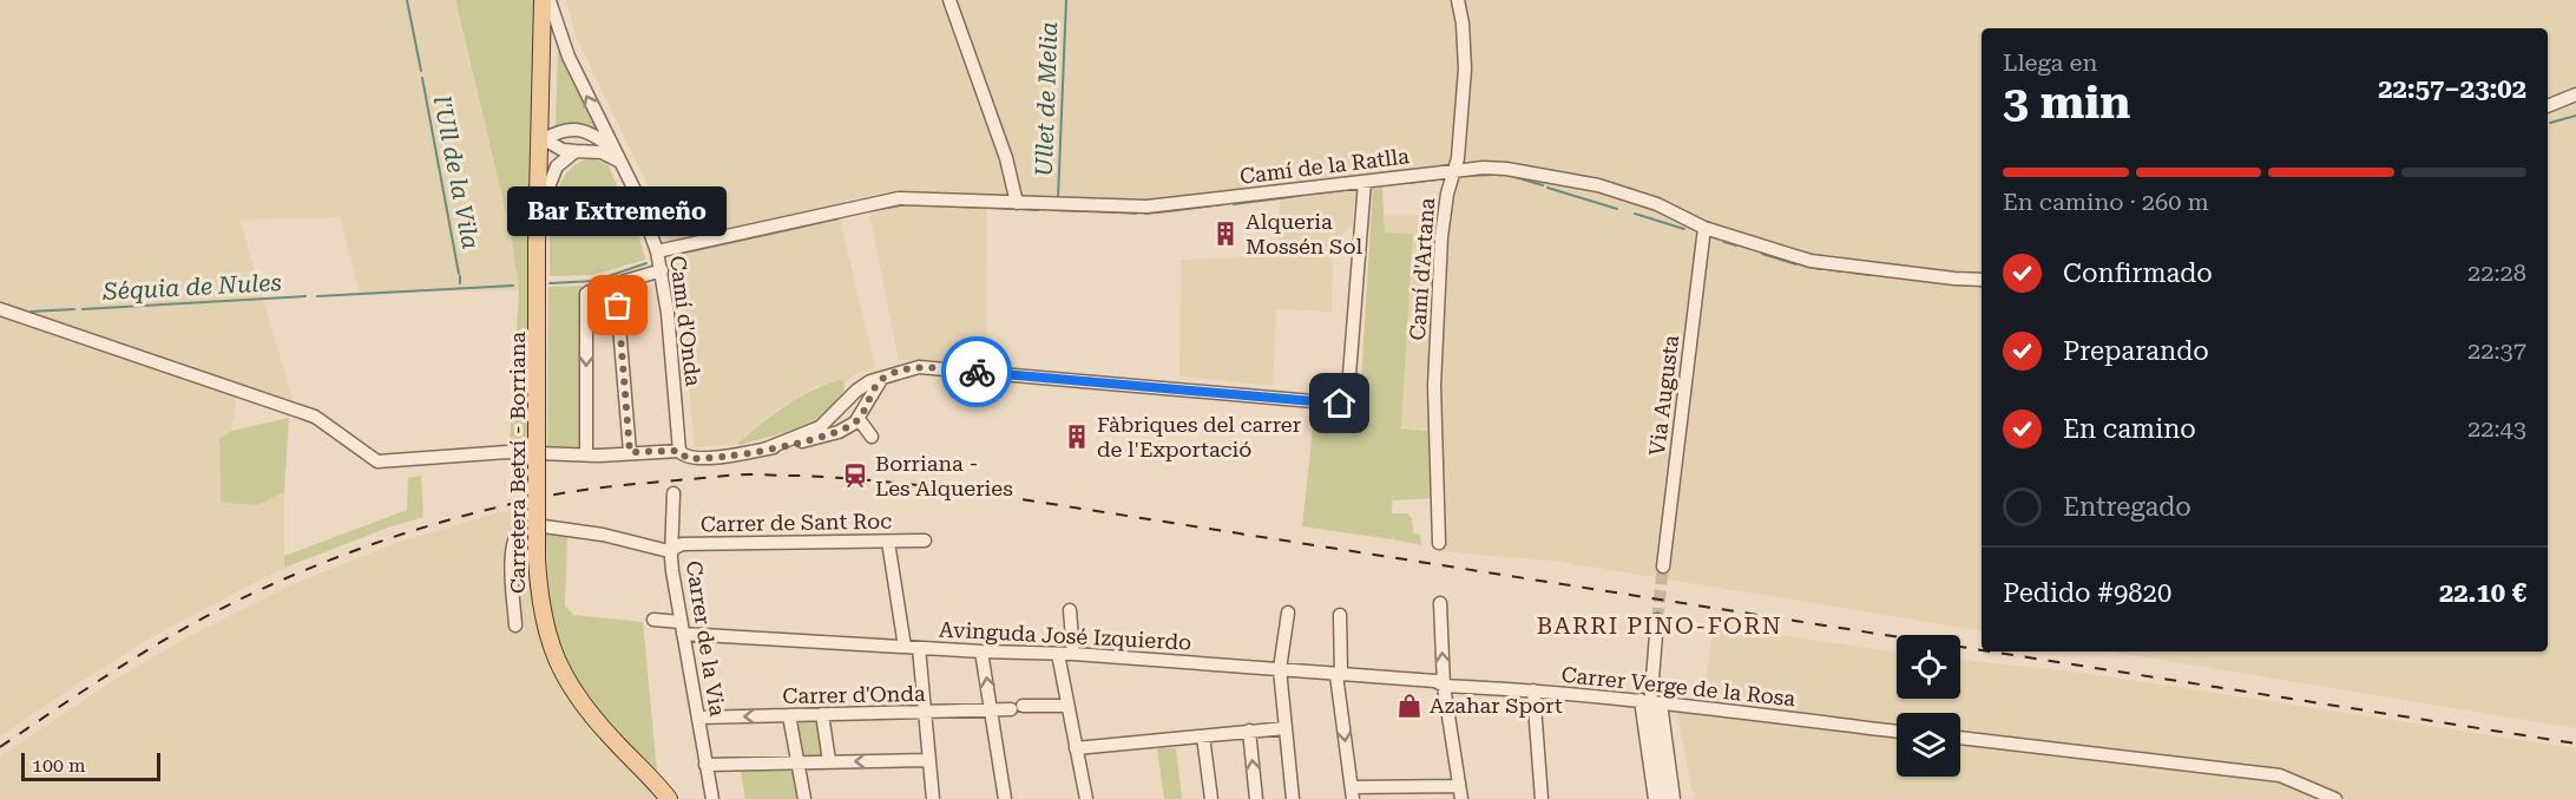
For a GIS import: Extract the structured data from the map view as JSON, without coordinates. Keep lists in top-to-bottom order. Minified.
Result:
{"streets":{"main road":["Carretera Betxí - Borriana"],"street":["Camí de la Ratlla","Camí d'Artana","Camí d'Onda","Via Augusta","Carrer de Sant Roc","Avinguda José Izquierdo","Carrer de la Via","Carrer Verge de la Rosa","Carrer d'Onda"]},"crossings":[["Camí de la Ratlla","Camí d'Artana"],["Camí de la Ratlla","Camí d'Onda"],["Camí de la Ratlla","Via Augusta"],["Camí d'Onda","Carretera Betxí - Borriana"],["Carrer de Sant Roc","Carrer de la Via"],["Avinguda José Izquierdo","Carrer de la Via"],["Avinguda José Izquierdo","Carrer Verge de la Rosa"],["Carrer de la Via","Carrer d'Onda"]],"districts":["BARRI PINO-FORN"],"water":["Ullet de Melia","l'Ull de la Vila","Séquia de Nules"],"places":{"building":["Alqueria Mossén Sol","Fàbriques del carrer de l'Exportació"],"other":["Bar Extremeño"],"station":["Borriana - Les Alqueries"],"shop":["Azahar Sport"]},"scale_bar":"100 m","page":{"heading":["3 min","Llega en","22:57–23:02"],"panel":["Pedido #9820","22.10 €"],"bar":"En camino · 260 m","bubble":"Bar Extremeño","list":[["Confirmado","22:28"],["Preparando","22:37"],["En camino","22:43"],"Entregado"],"scale":"100 m"}}
